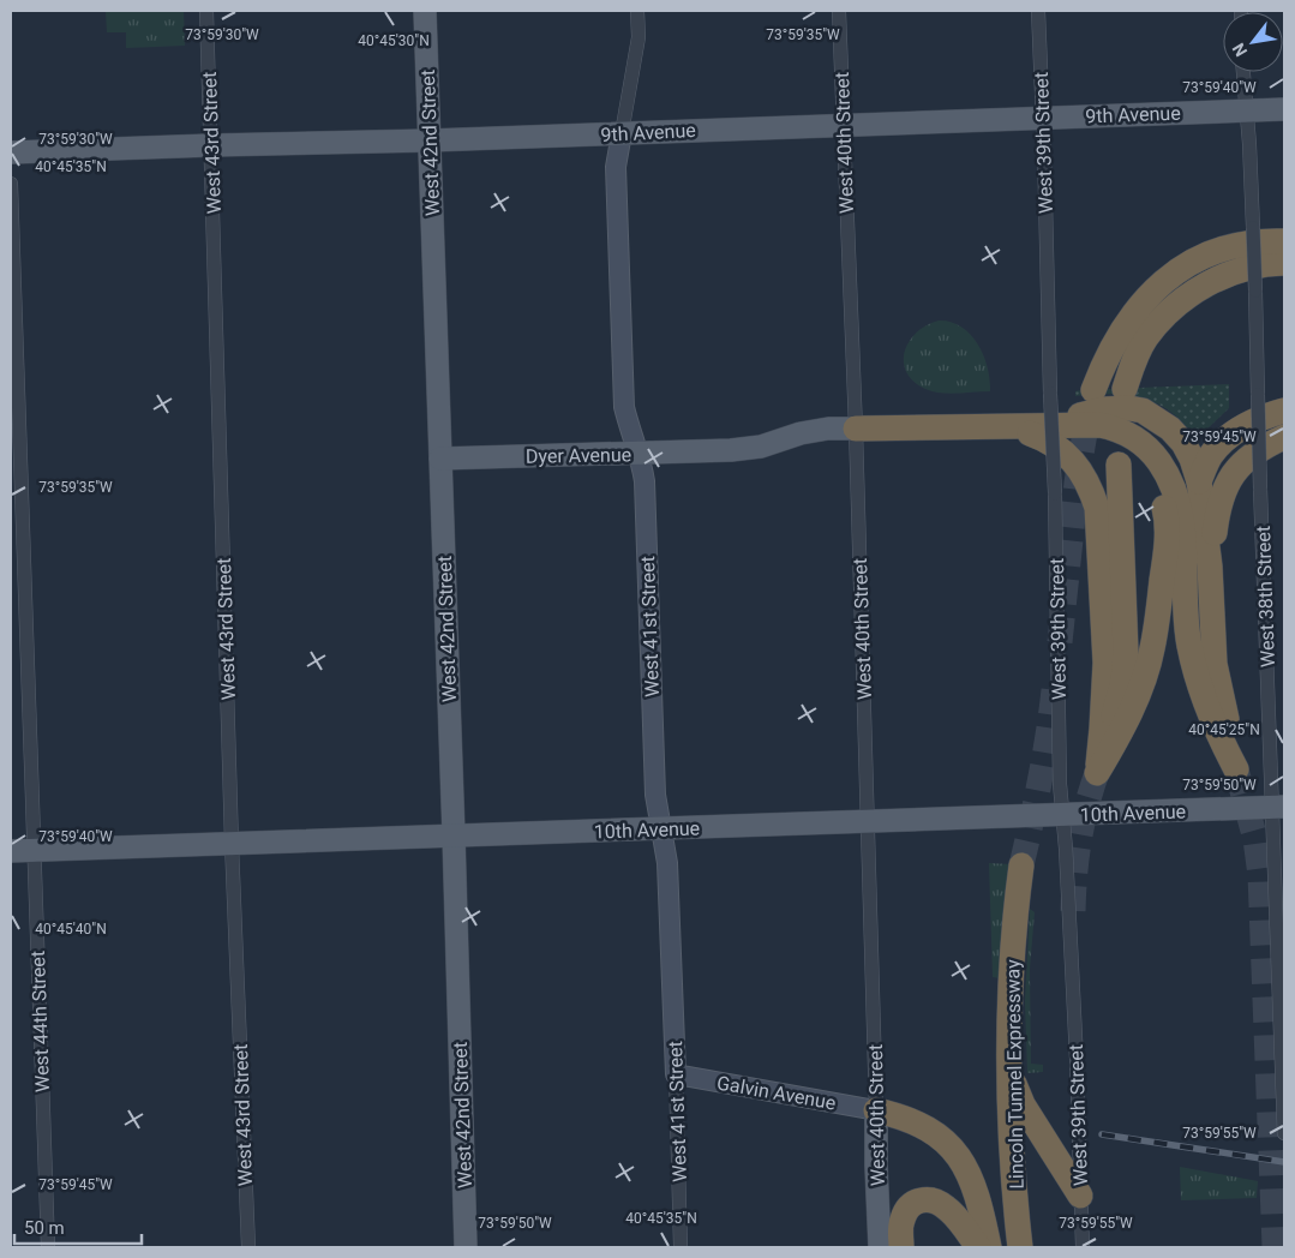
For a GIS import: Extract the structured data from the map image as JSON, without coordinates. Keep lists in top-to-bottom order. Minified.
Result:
{"streets":{"highway":["Lincoln Tunnel Expressway"],"main road":["9th Avenue","West 42nd Street","West 40th Street","Dyer Avenue","West 41st Street","10th Avenue","Galvin Avenue"],"street":["West 43rd Street","West 39th Street","West 38th Street","West 44th Street"]},"crossings":[["9th Avenue","West 43rd Street"],["9th Avenue","West 42nd Street"],["9th Avenue","West 40th Street"],["9th Avenue","West 39th Street"],["9th Avenue","West 38th Street"],["9th Avenue","West 41st Street"],["West 43rd Street","10th Avenue"],["West 42nd Street","Dyer Avenue"],["West 42nd Street","10th Avenue"],["West 40th Street","Dyer Avenue"],["West 40th Street","10th Avenue"],["West 40th Street","Galvin Avenue"],["West 39th Street","10th Avenue"],["Dyer Avenue","West 41st Street"],["West 38th Street","10th Avenue"],["West 41st Street","10th Avenue"],["West 41st Street","Galvin Avenue"],["10th Avenue","West 44th Street"]],"scale_bar":"50 m","north":"bottom left","coordinates":["73°59'30\"W","73°59'35\"W","40°45'30\"N","73°59'40\"W","40°45'35\"N","73°59'45\"W","40°45'25\"N","73°59'50\"W","40°45'40\"N","73°59'55\"W"]}
